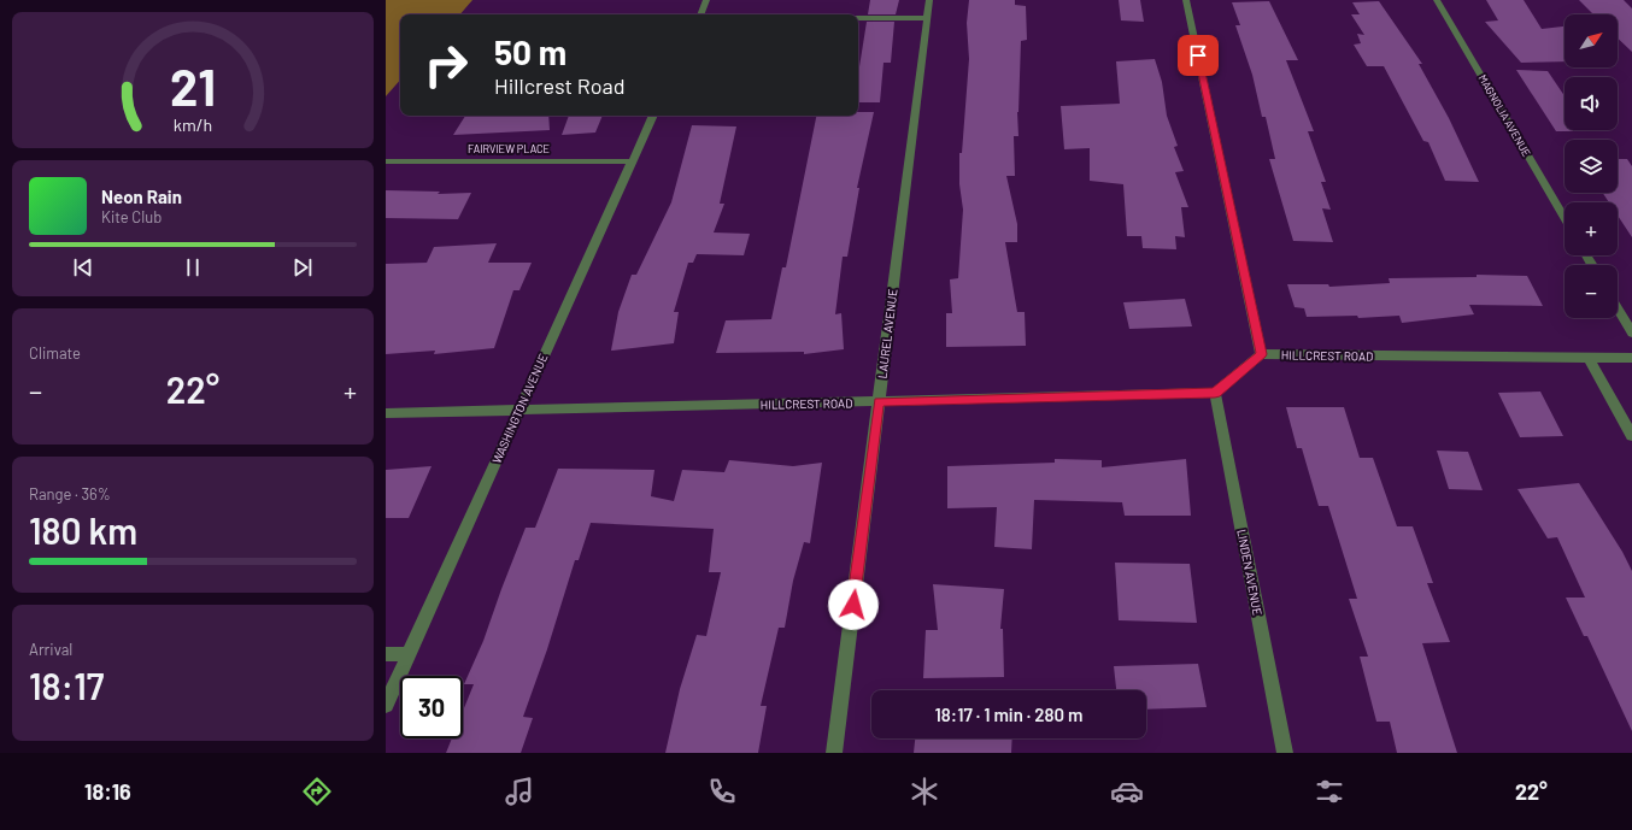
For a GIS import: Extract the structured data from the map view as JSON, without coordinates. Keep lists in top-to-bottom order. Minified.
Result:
{"streets":{"street":["MAGNOLIA AVENUE","FAIRVIEW PLACE","LAUREL AVENUE","HILLCREST ROAD","WASHINGTON AVENUE","LINDEN AVENUE"]},"crossings":[["FAIRVIEW PLACE","WASHINGTON AVENUE"],["LAUREL AVENUE","HILLCREST ROAD"],["HILLCREST ROAD","WASHINGTON AVENUE"],["HILLCREST ROAD","LINDEN AVENUE"]],"north":"top right","page":{"map_buttons":["+","−"],"turn":["50 m","Hillcrest Road"],"song":["Neon Rain","Kite Club"],"tile":["Climate",["Range · 36%","180 km"],["Arrival","18:17"]],"heat":["−","22°","+"],"limit":"30","trip":"18:17 · 1 min · 280 m","tabs":["18:16","22°"],"gauge":["21","km/h"]}}
